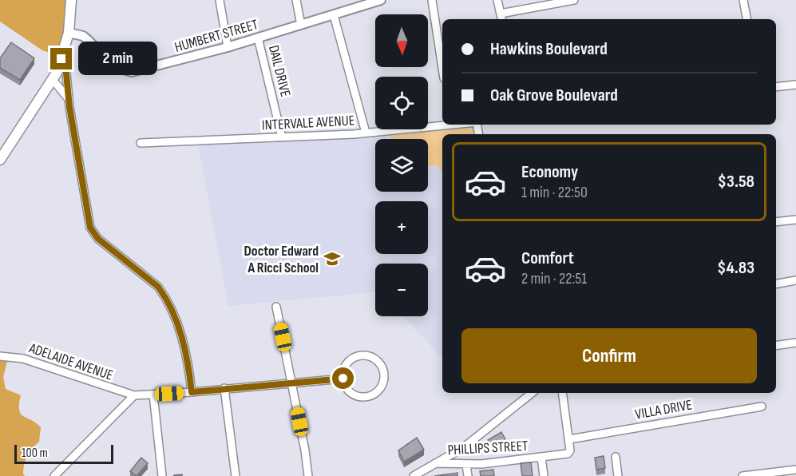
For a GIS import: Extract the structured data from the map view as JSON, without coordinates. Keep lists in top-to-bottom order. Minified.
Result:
{"streets":{"street":["HUMBERT STREET","DAIL DRIVE","INTERVALE AVENUE","ADELAIDE AVENUE","VILLA DRIVE","PHILLIPS STREET"]},"crossings":[["HUMBERT STREET","DAIL DRIVE"],["DAIL DRIVE","INTERVALE AVENUE"],["VILLA DRIVE","PHILLIPS STREET"]],"places":{"school or university":["Doctor Edward A Ricci School"]},"scale_bar":"100 m","north":"bottom","page":{"map_buttons":["+","−"],"banner":["Hawkins Boulevard","Oak Grove Boulevard"],"bubble":"2 min","list":[{"name":"Economy","note":"1 min · 22:50","value":"$3.58"},{"name":"Comfort","note":"2 min · 22:51","value":"$4.83"}],"buttons":"Confirm","scale":"100 m"}}
